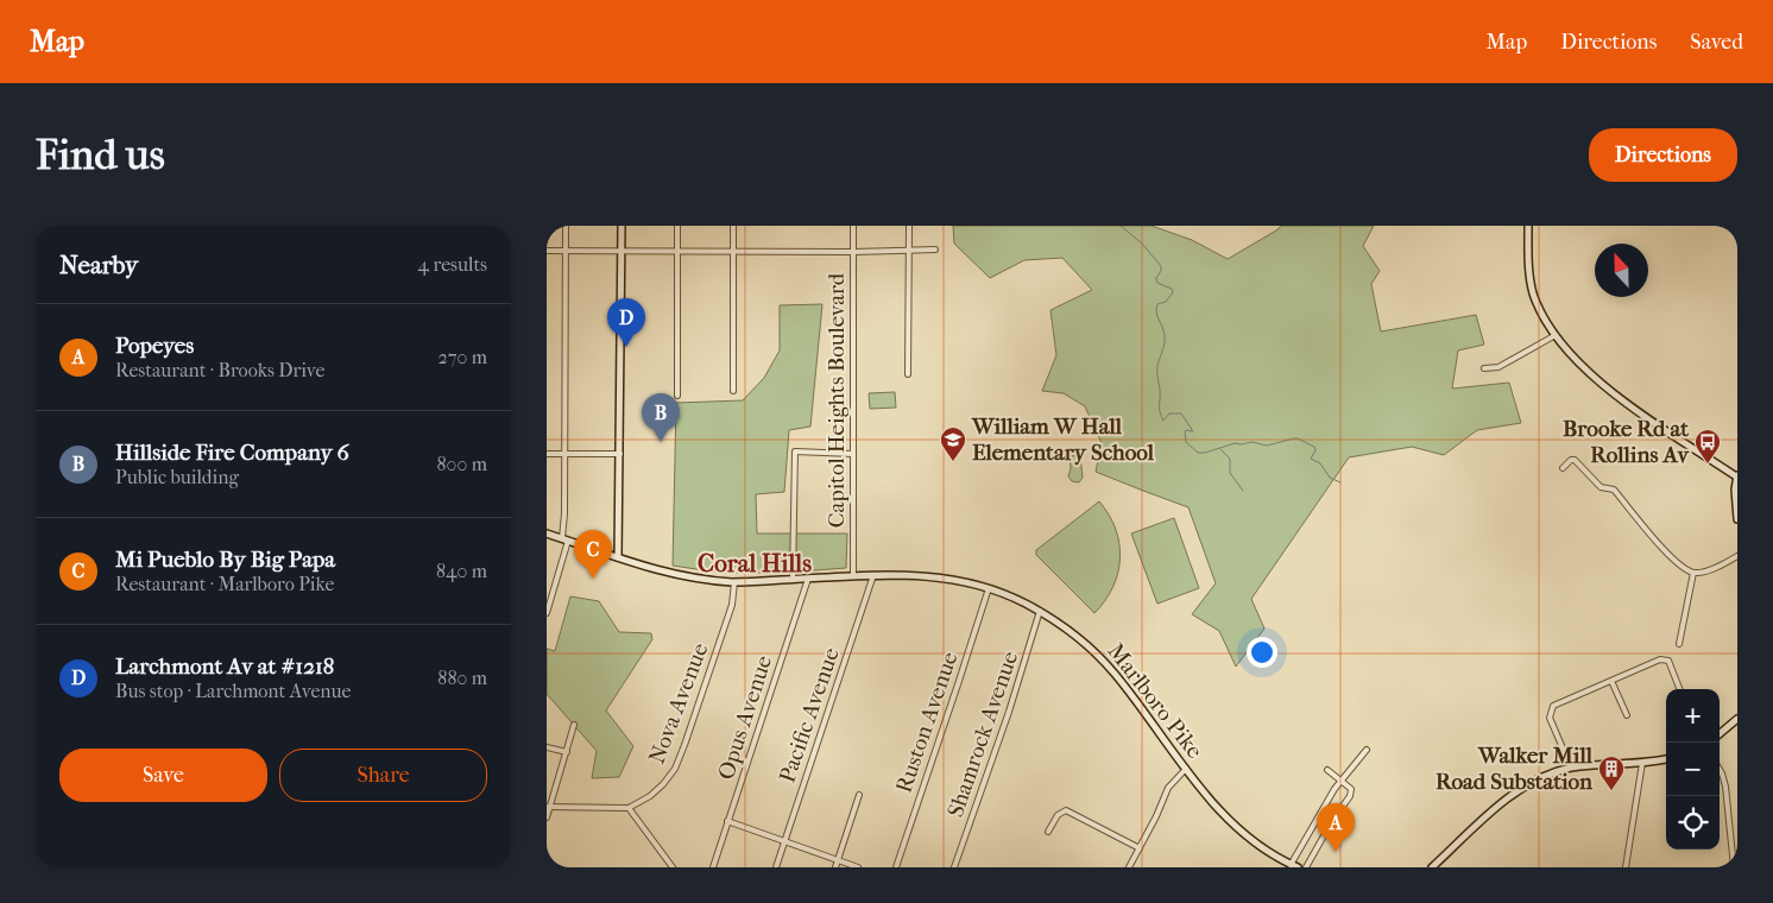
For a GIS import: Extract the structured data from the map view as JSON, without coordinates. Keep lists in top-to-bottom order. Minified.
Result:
{"streets":{"street":["Capitol Heights Boulevard","Marlboro Pike","Nova Avenue","Pacific Avenue","Opus Avenue","Ruston Avenue","Shamrock Avenue"]},"crossings":[["Capitol Heights Boulevard","Marlboro Pike"],["Marlboro Pike","Nova Avenue"],["Marlboro Pike","Pacific Avenue"],["Marlboro Pike","Opus Avenue"],["Marlboro Pike","Ruston Avenue"],["Marlboro Pike","Shamrock Avenue"]],"districts":["Coral Hills"],"places":{"school or university":["William W Hall Elementary School"],"bus stop":["Brooke Rd at Rollins Av"],"building":["Walker Mill Road Substation"]},"north":"top","page":{"header":"Map","nav":["Map","Directions","Saved"],"buttons":["Directions",["Save","Share"]],"title":"Find us","heading":["Nearby","4 results"],"pins":["D","B","C","A"],"list":[{"mark":"A","name":"Popeyes","note":"Restaurant · Brooks Drive","value":"270 m"},{"mark":"B","name":"Hillside Fire Company 6","note":"Public building","value":"800 m"},{"mark":"C","name":"Mi Pueblo By Big Papa","note":"Restaurant · Marlboro Pike","value":"840 m"},{"mark":"D","name":"Larchmont Av at #1218","note":"Bus stop · Larchmont Avenue","value":"880 m"}],"map_buttons":["+","−"]}}
